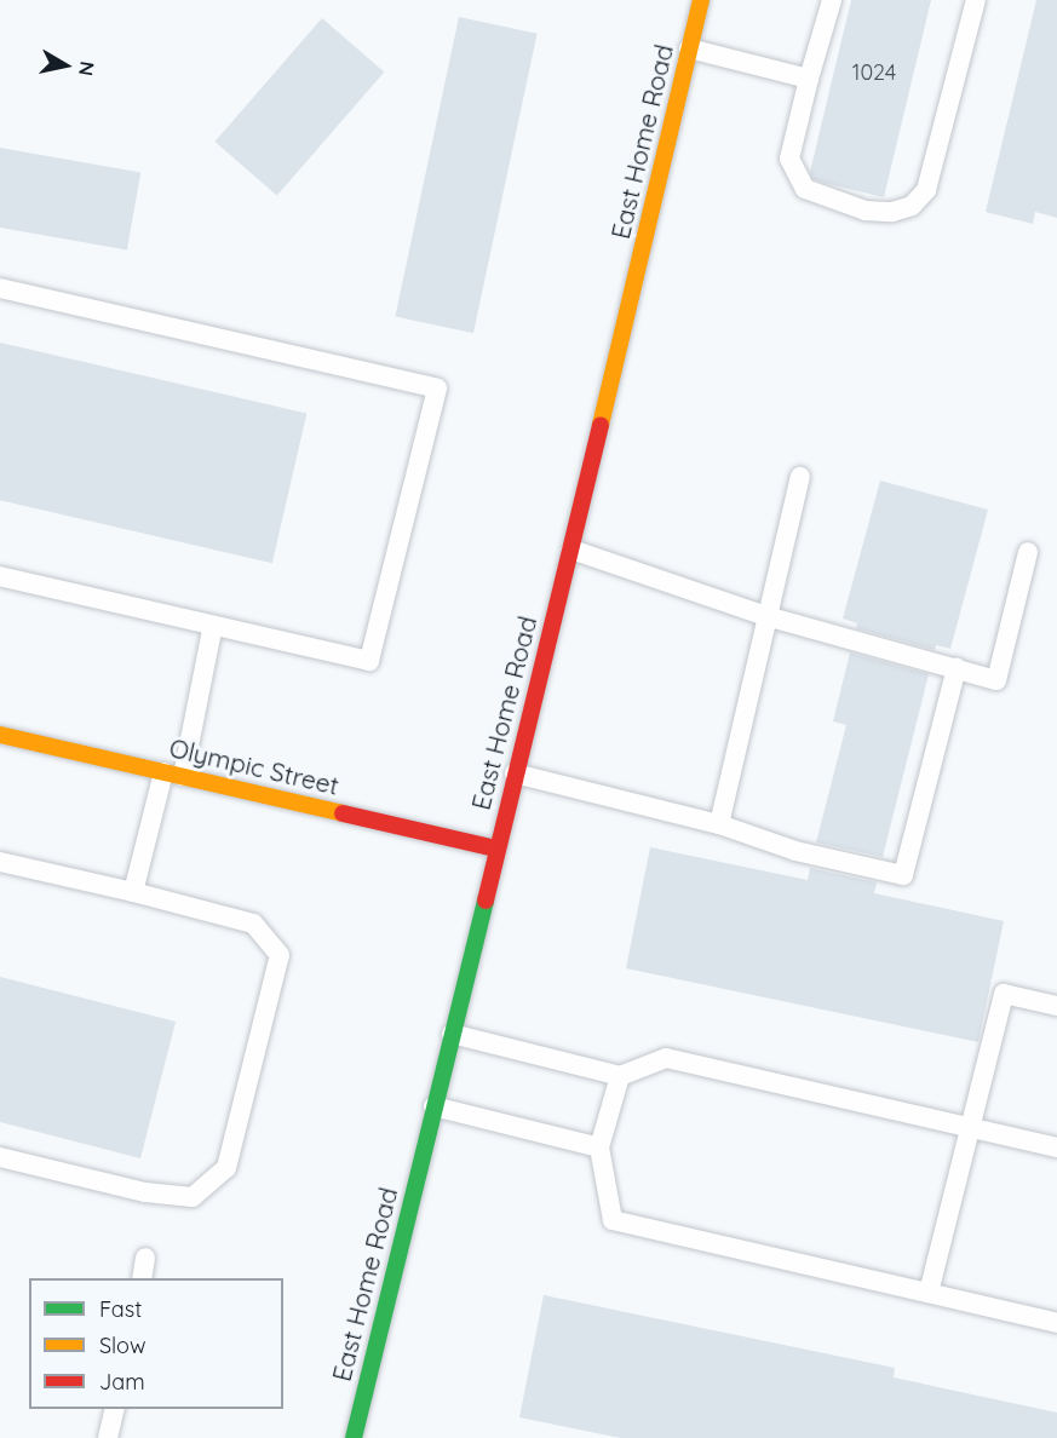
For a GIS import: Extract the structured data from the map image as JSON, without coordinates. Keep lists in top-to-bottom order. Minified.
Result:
{"streets":{"street":["East Home Road","Olympic Street"]},"crossings":[["East Home Road","Olympic Street"]],"house_numbers":["1024"],"legend":["Fast","Slow","Jam"],"north":"right"}
